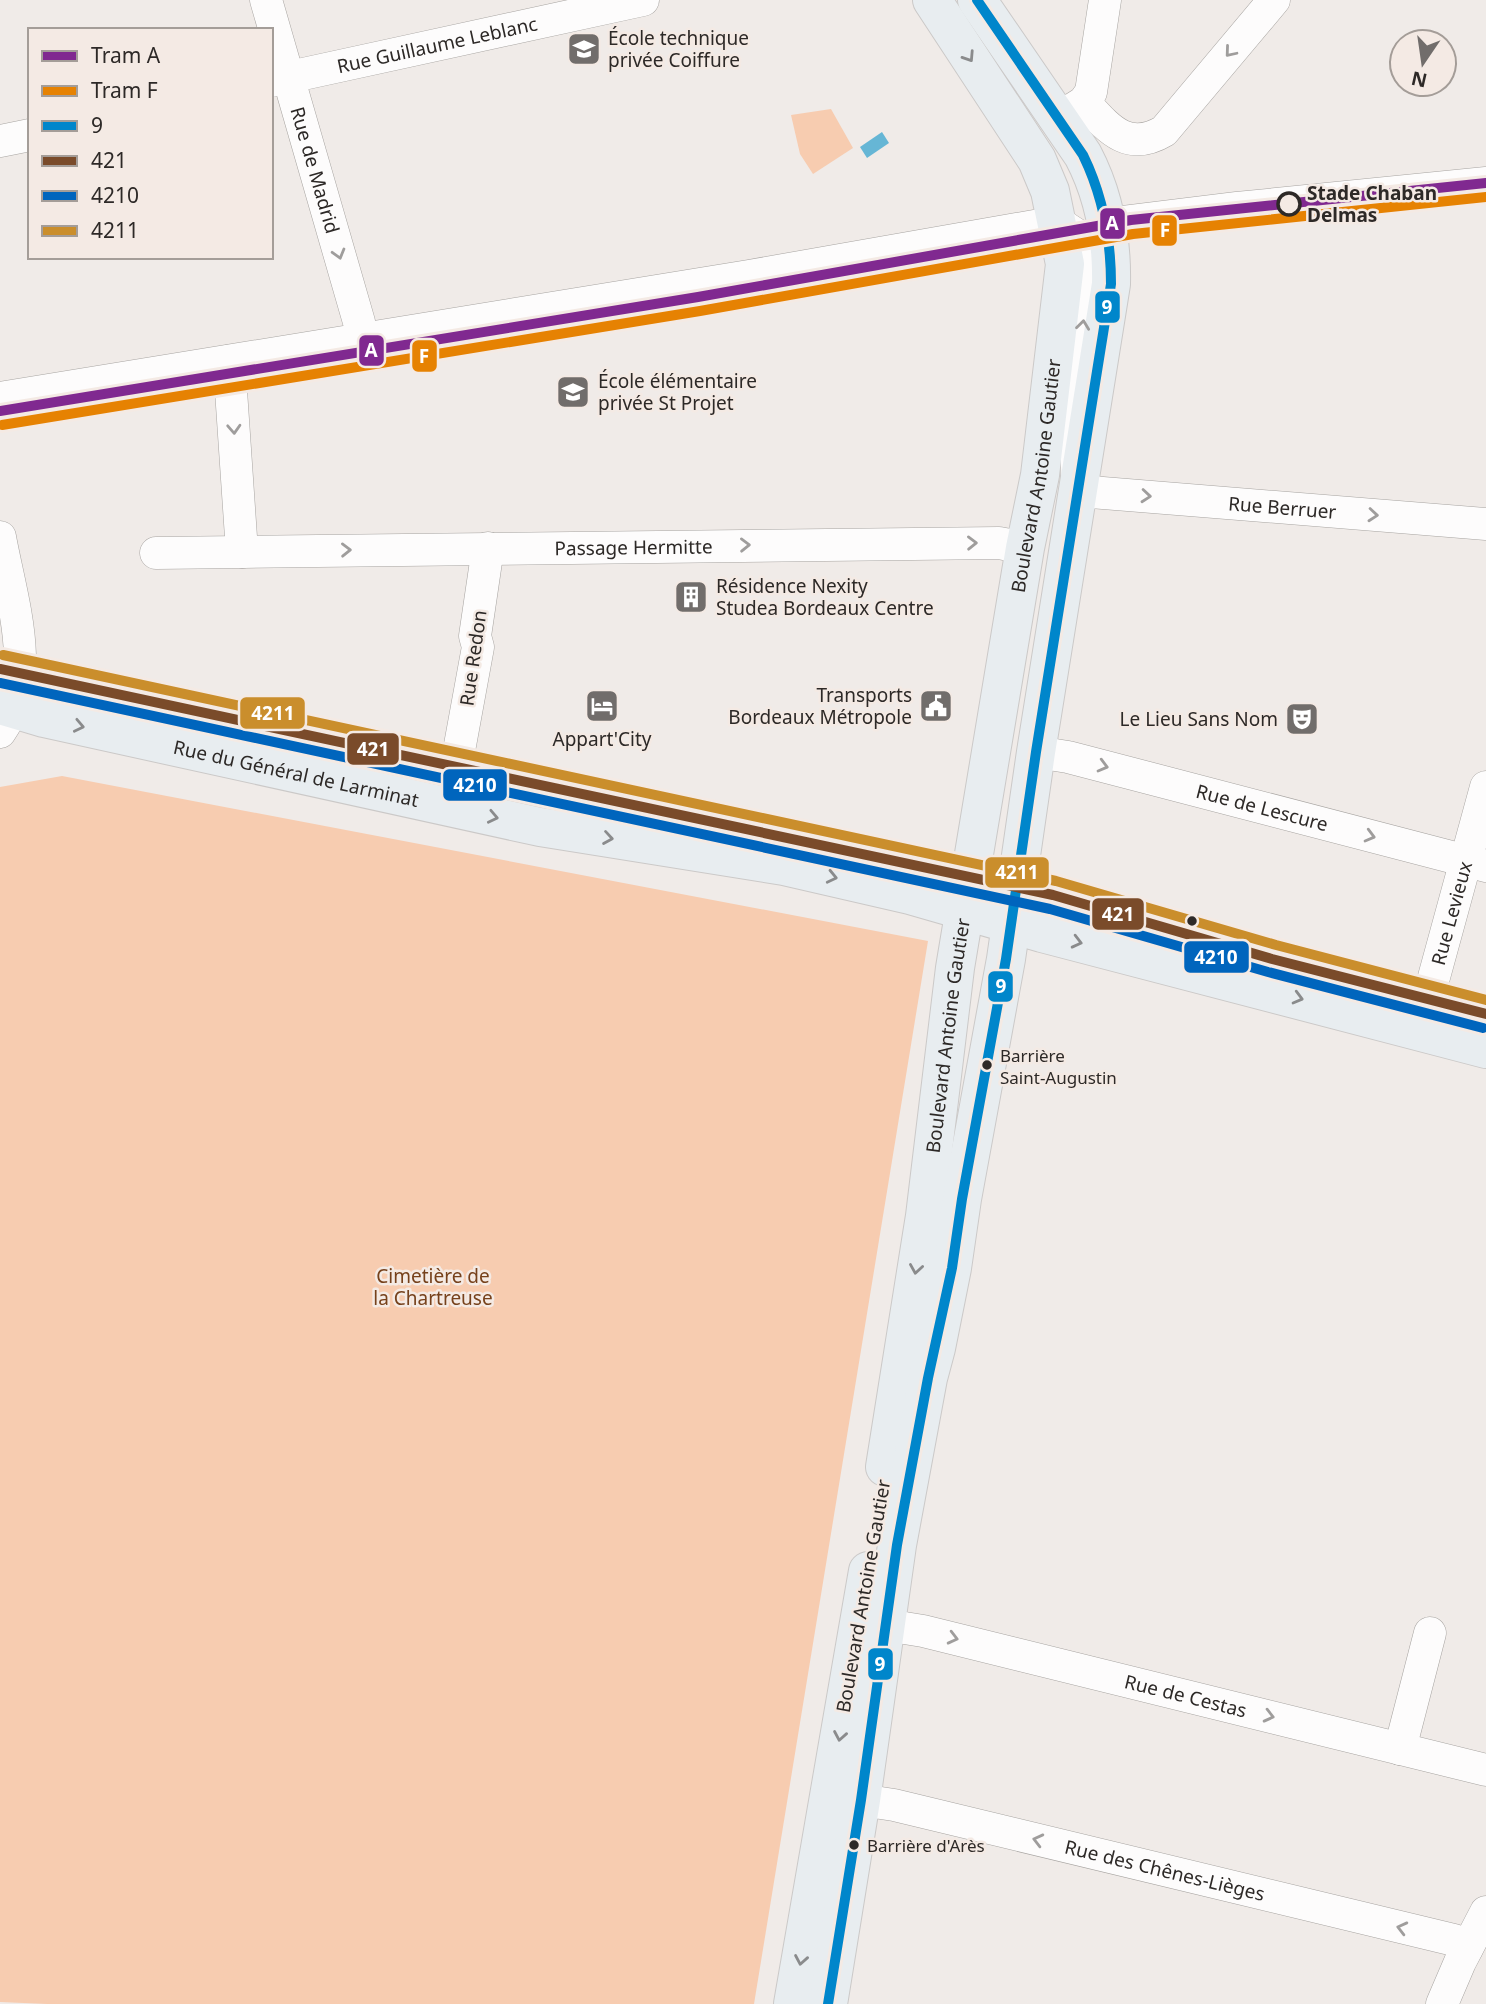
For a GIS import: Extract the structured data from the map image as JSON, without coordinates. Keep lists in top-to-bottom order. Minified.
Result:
{"streets":{"main road":["Boulevard Antoine Gautier","Rue du Général de Larminat"],"street":["Rue Guillaume Leblanc","Rue de Madrid","Rue Berruer","Passage Hermitte","Rue Redon","Rue de Lescure","Rue Levieux","Rue de Cestas","Rue des Chênes-Lièges"]},"crossings":[["Rue Guillaume Leblanc","Rue de Madrid"],["Boulevard Antoine Gautier","Rue Berruer"],["Boulevard Antoine Gautier","Passage Hermitte"],["Boulevard Antoine Gautier","Rue du Général de Larminat"],["Boulevard Antoine Gautier","Rue de Lescure"],["Boulevard Antoine Gautier","Rue de Cestas"],["Boulevard Antoine Gautier","Rue des Chênes-Lièges"],["Passage Hermitte","Rue Redon"],["Rue Redon","Rue du Général de Larminat"],["Rue de Lescure","Rue Levieux"]],"one_way":["Rue de Madrid","Rue Berruer","Rue de Lescure","Rue de Cestas","Rue des Chênes-Lièges"],"parks":["Cimetière de la Chartreuse"],"places":{"school or university":["École technique privée Coiffure","École élémentaire privée St Projet"],"other":["Stade Chaban Delmas","Barrière Saint-Augustin","Barrière d'Arès"],"building":["Résidence Nexity Studea Bordeaux Centre"],"hotel":["Appart'City"],"public building":["Transports Bordeaux Métropole"],"theatre":["Le Lieu Sans Nom"]},"lines":["transit line 9","tram line A","tram line F","transit line 4211","transit line 421","transit line 4210"],"legend":["Tram A","Tram F","9","421","4210","4211"],"north":"bottom"}
